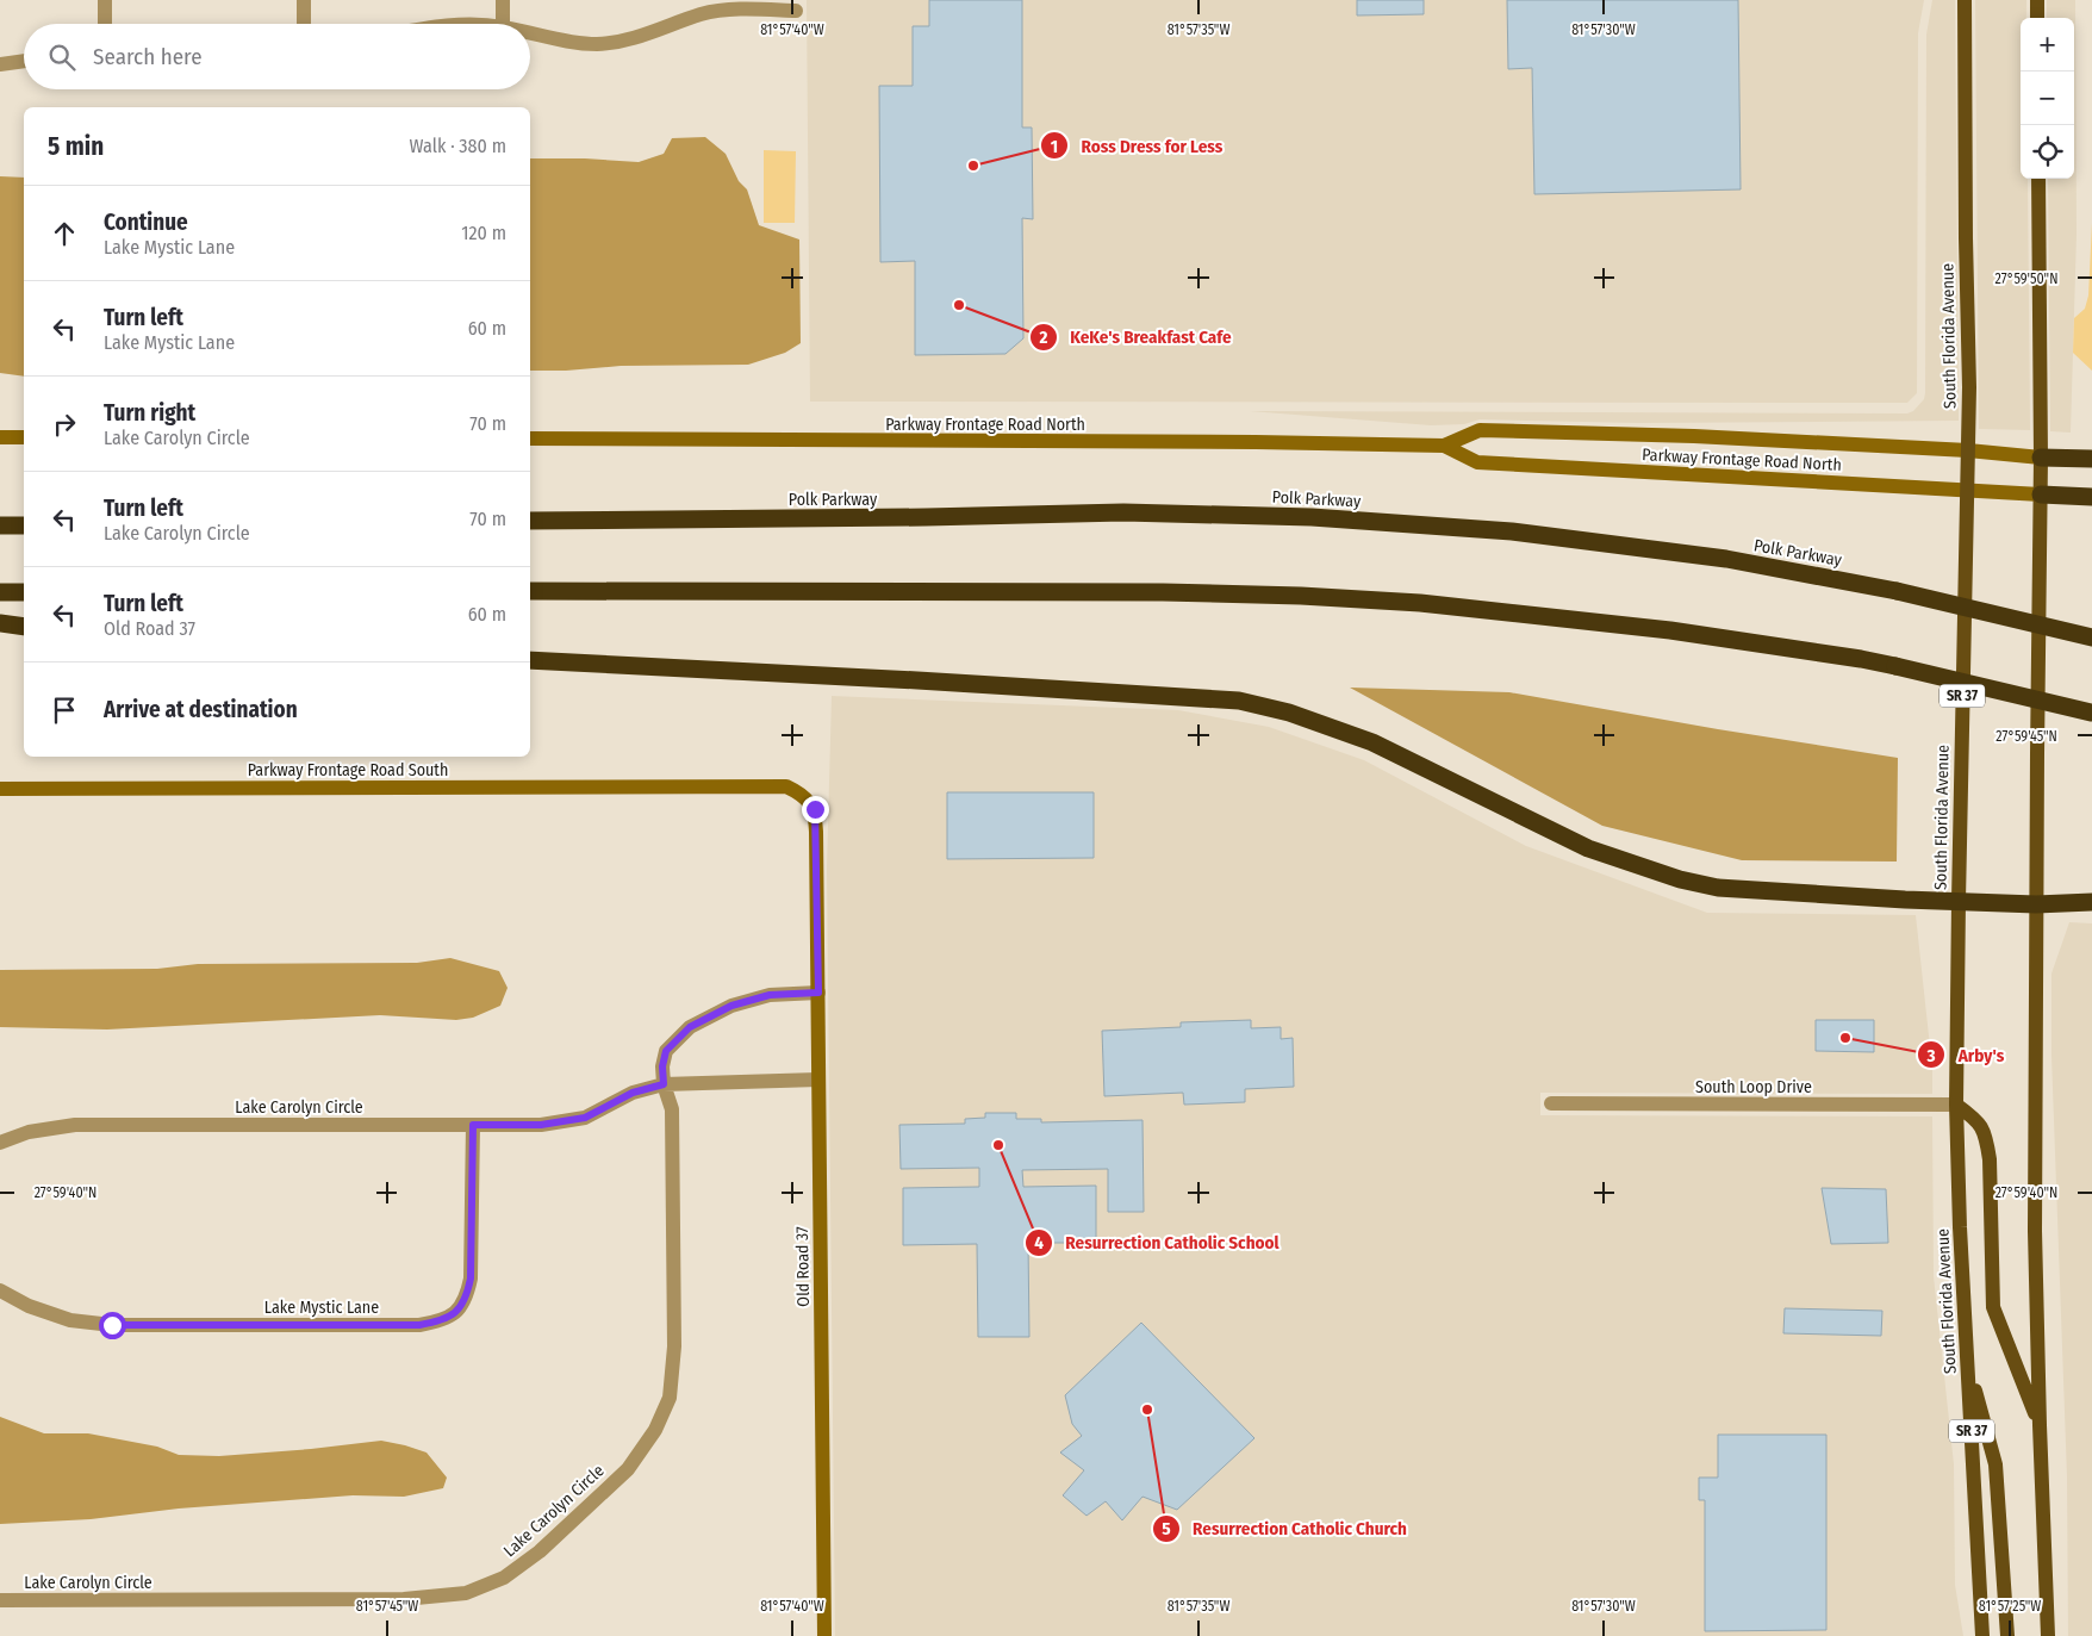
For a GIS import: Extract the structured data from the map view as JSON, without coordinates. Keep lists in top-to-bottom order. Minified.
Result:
{"streets":{"highway":["Polk Parkway"],"main road":["South Florida Avenue","Parkway Frontage Road North","SR 37","Parkway Frontage Road South","Old Road 37"],"street":["South Loop Drive","Lake Carolyn Circle","Lake Mystic Lane"]},"crossings":[["South Florida Avenue","Parkway Frontage Road North"],["South Florida Avenue","South Loop Drive"],["Parkway Frontage Road South","Old Road 37"],["Lake Carolyn Circle","Old Road 37"],["Lake Carolyn Circle","Lake Mystic Lane"]],"places":["Ross Dress for Less","KeKe's Breakfast Cafe","Arby's","Resurrection Catholic School","Resurrection Catholic Church"],"page":{"map_buttons":["+","−"],"search":"Search here","heading":["5 min","Walk · 380 m"],"list":[["Continue","Lake Mystic Lane","120 m"],["Turn left","Lake Mystic Lane","60 m"],["Turn right","Lake Carolyn Circle","70 m"],["Turn left","Lake Carolyn Circle","70 m"],["Turn left","Old Road 37","60 m"],"Arrive at destination"]},"coordinates":["81°57'40\"W","81°57'35\"W","81°57'30\"W","27°59'50\"N","27°59'45\"N","27°59'40\"N","81°57'45\"W","81°57'25\"W"]}
